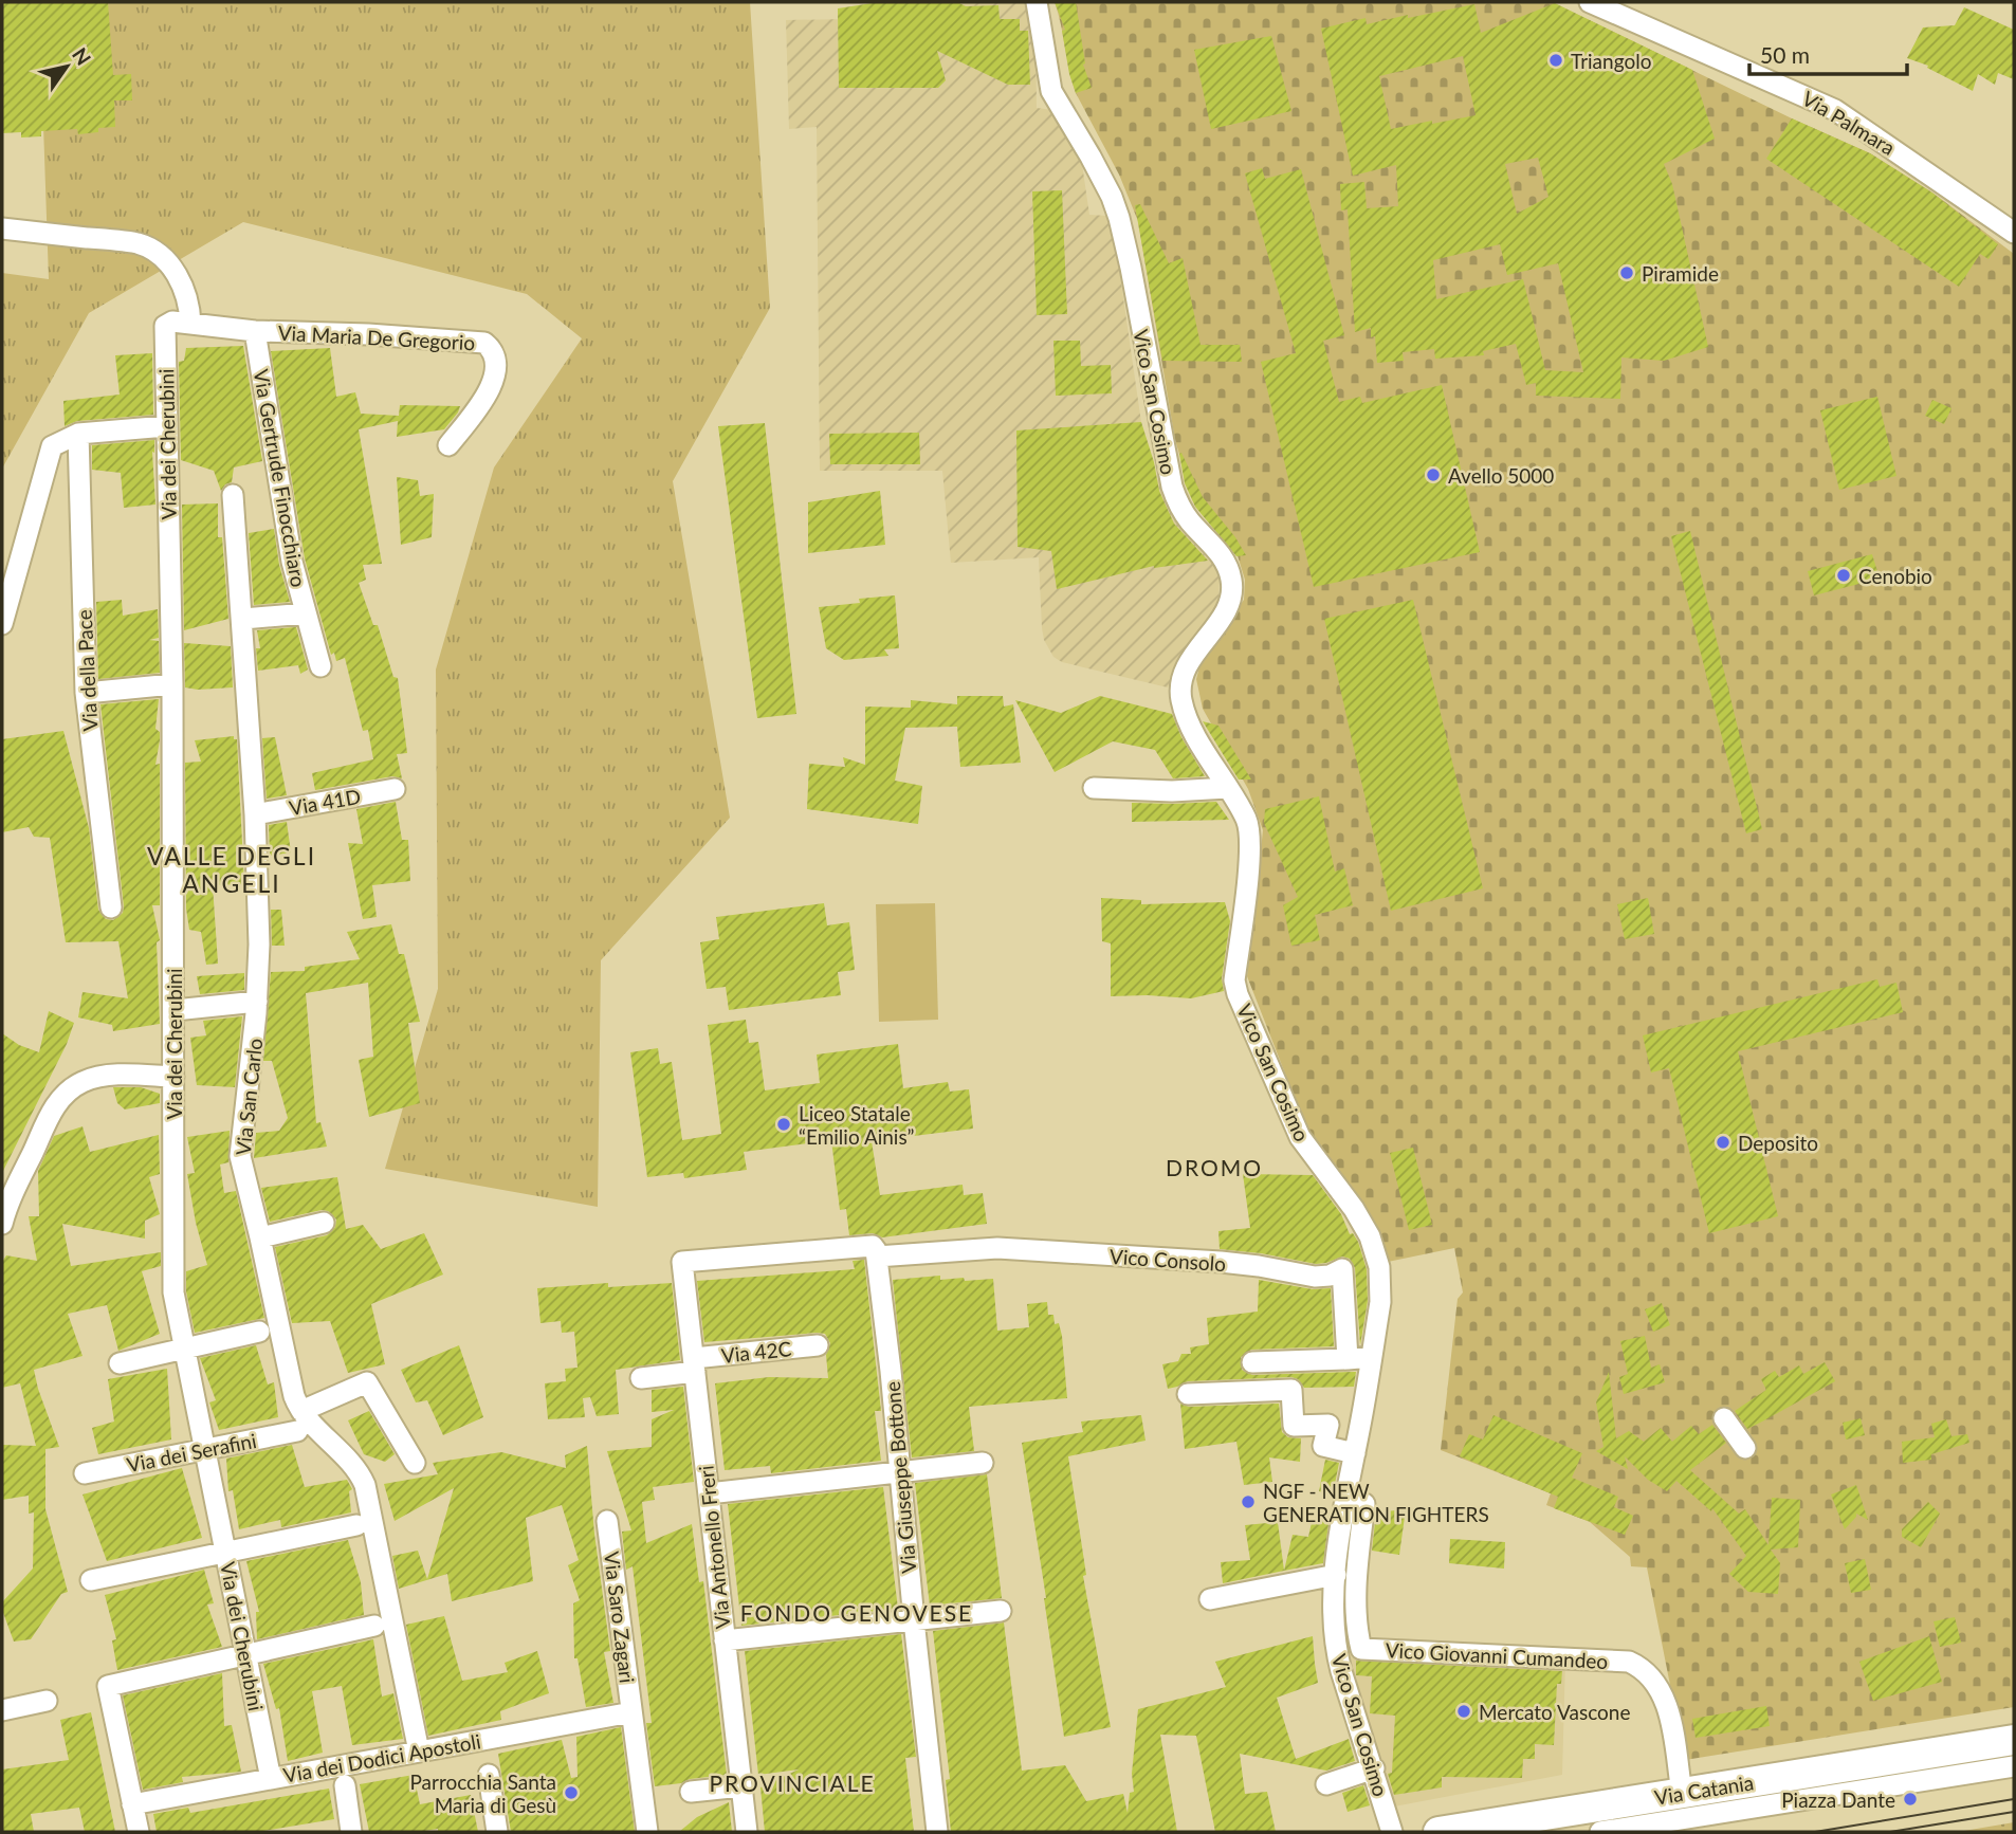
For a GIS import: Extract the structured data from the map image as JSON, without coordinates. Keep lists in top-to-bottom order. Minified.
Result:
{"streets":{"main road":["Via Catania"],"street":["Via Palmara","Via Maria De Gregorio","Vico San Cosimo","Via dei Cherubini","Via Gertrude Finocchiaro","Via della Pace","Via 41D","Via San Carlo","Vico Consolo","Via 42C","Via dei Serafini","Via Giuseppe Bottone","Via Antonello Freri","Via Saro Zagari","Vico Giovanni Cumandeo","Via dei Dodici Apostoli"]},"crossings":[["Via Maria De Gregorio","Via dei Cherubini"],["Via Maria De Gregorio","Via Gertrude Finocchiaro"],["Via dei Cherubini","Via dei Serafini"],["Via dei Cherubini","Via dei Dodici Apostoli"],["Via 41D","Via San Carlo"],["Via San Carlo","Via dei Serafini"],["Via San Carlo","Via dei Dodici Apostoli"],["Vico Consolo","Via Giuseppe Bottone"],["Vico Consolo","Via Antonello Freri"],["Via 42C","Via Antonello Freri"],["Via Giuseppe Bottone","Via Antonello Freri"],["Via Saro Zagari","Via dei Dodici Apostoli"],["Vico Giovanni Cumandeo","Via Catania"]],"districts":["VALLE DEGLI ANGELI","DROMO","FONDO GENOVESE","PROVINCIALE"],"places":["Triangolo","Piramide","Avello 5000","Cenobio","Liceo Statale “Emilio Ainis”","Deposito","NGF - NEW GENERATION FIGHTERS","Mercato Vascone","Parrocchia Santa Maria di Gesù","Piazza Dante"],"scale_bar":"50 m","north":"top right"}
